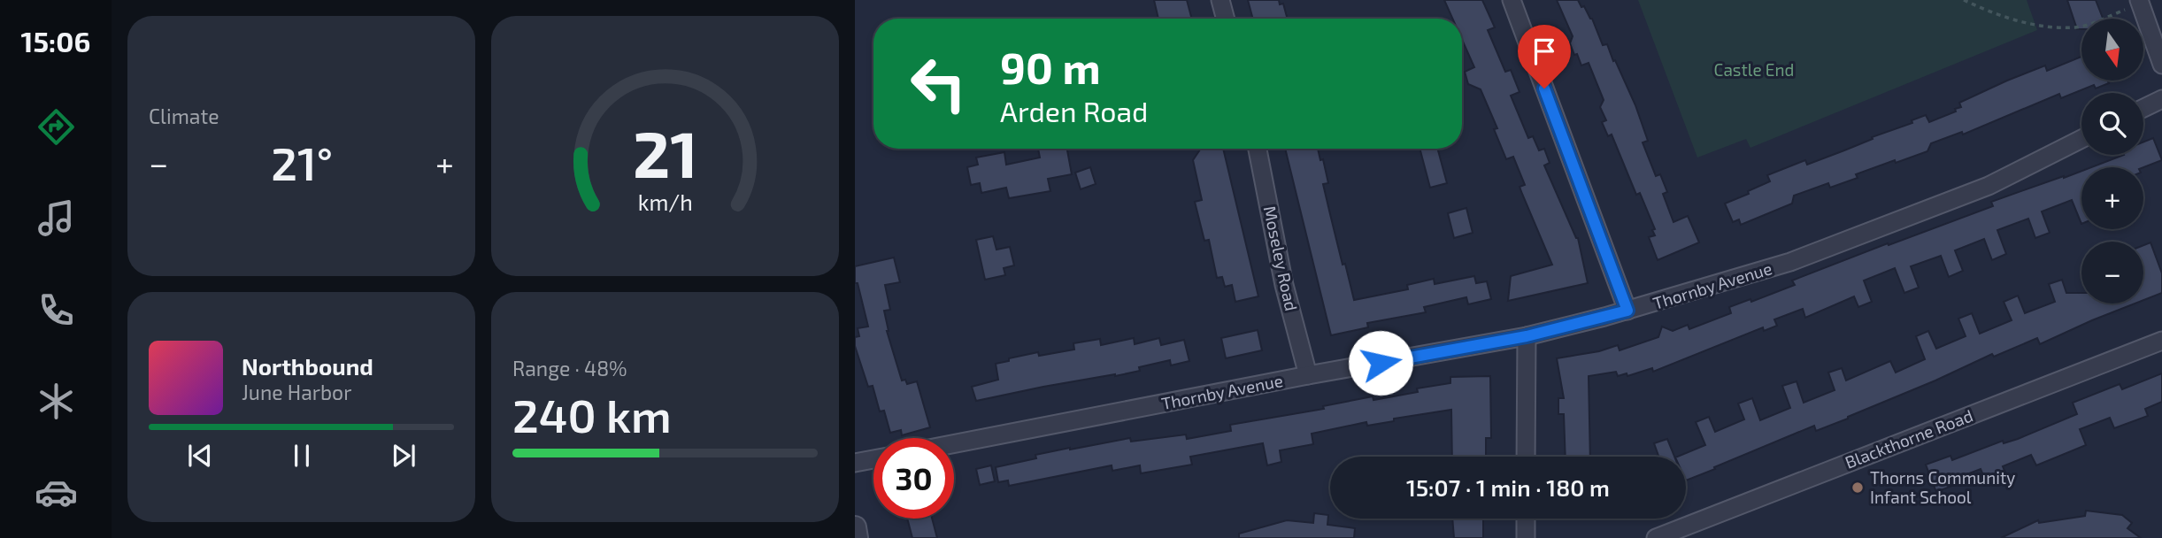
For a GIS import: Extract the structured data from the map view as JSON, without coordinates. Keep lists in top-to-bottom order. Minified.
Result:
{"streets":{"street":["Moseley Road","Thornby Avenue","Blackthorne Road"]},"crossings":[["Moseley Road","Thornby Avenue"]],"parks":["Castle End"],"places":["Thorns Community Infant School"],"north":"bottom","page":{"tabs":"15:06","tile":["Climate",["Range · 48%","240 km"]],"map_buttons":["+","−"],"turn":["90 m","Arden Road"],"heat":["−","21°","+"],"song":["Northbound","June Harbor"],"limit":"30","trip":"15:07 · 1 min · 180 m","gauge":["21","km/h"]}}
